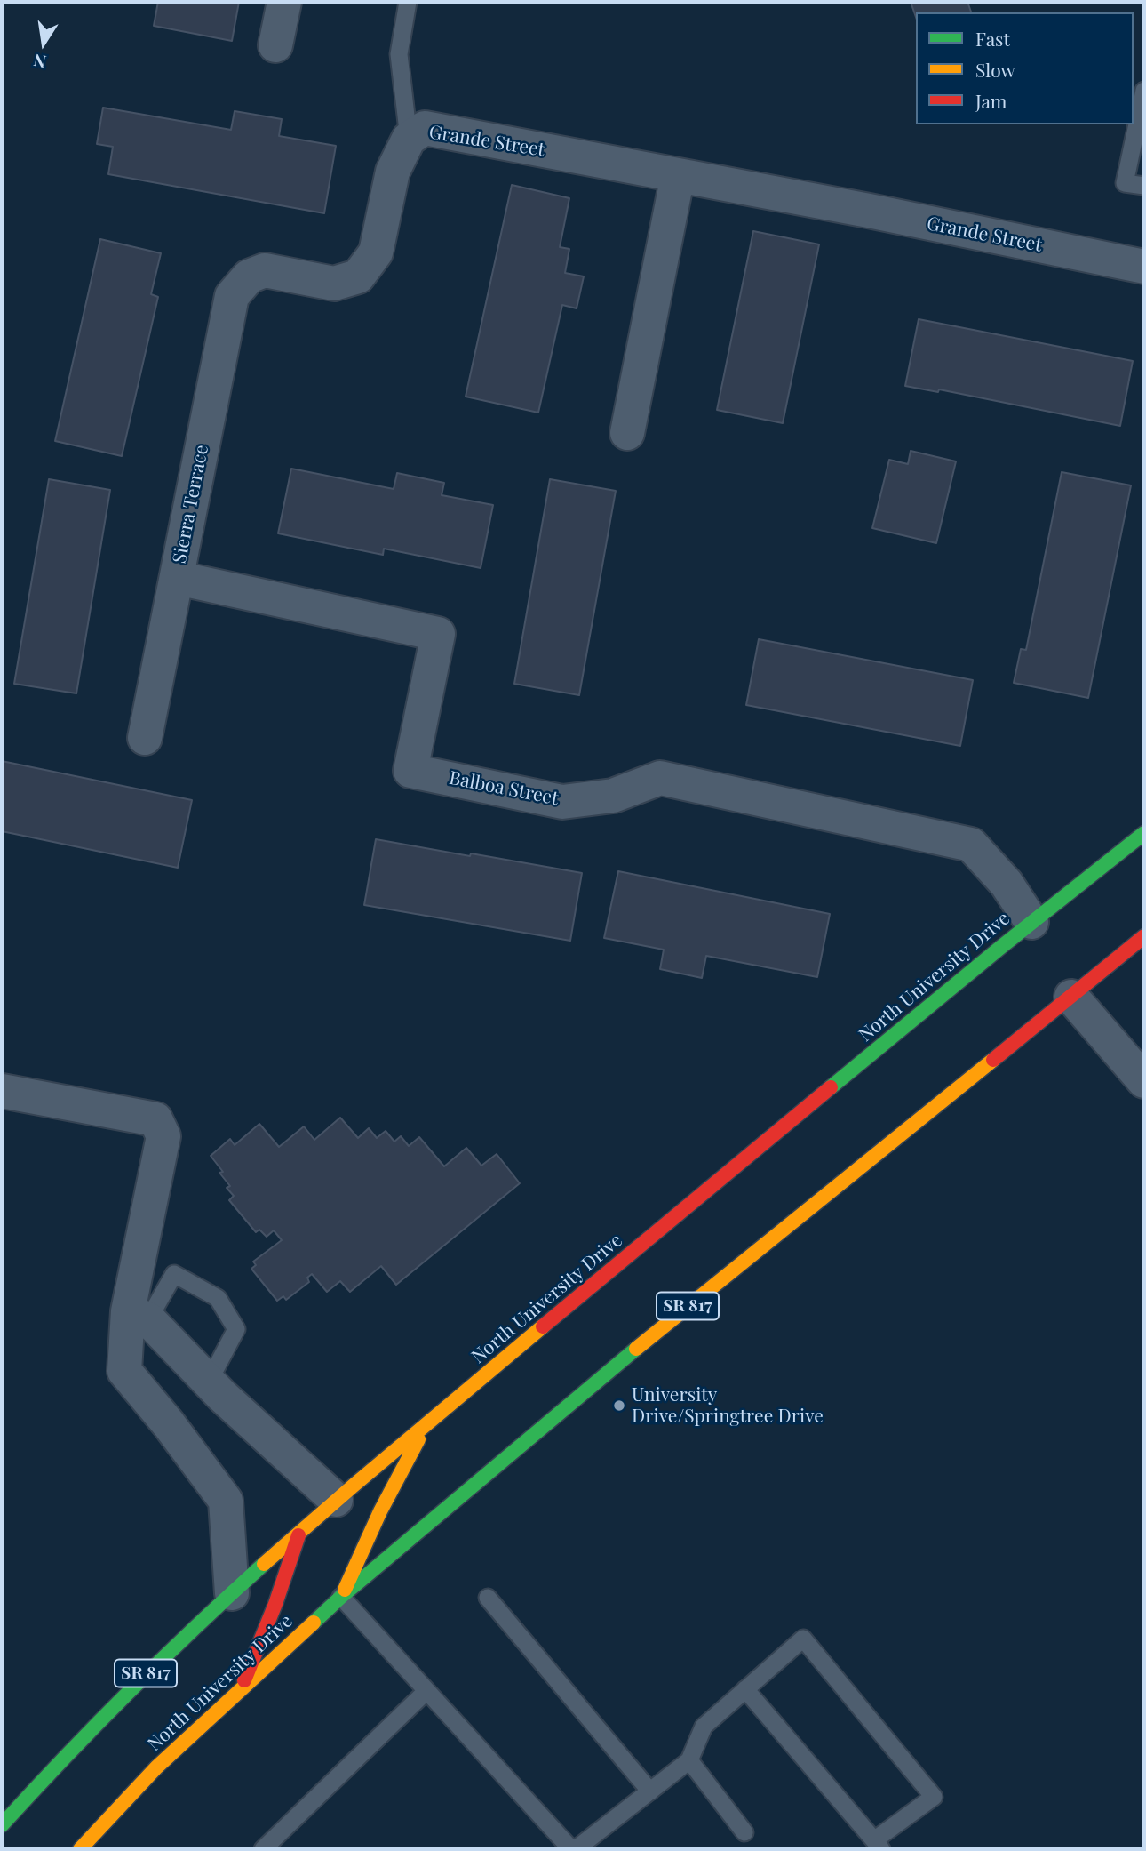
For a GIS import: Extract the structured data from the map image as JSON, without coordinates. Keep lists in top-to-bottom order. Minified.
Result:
{"streets":{"main road":["North University Drive","SR 817"],"street":["Grande Street","Sierra Terrace","Balboa Street"]},"crossings":[["Grande Street","Sierra Terrace"],["Sierra Terrace","Balboa Street"],["Balboa Street","North University Drive"]],"places":["University Drive/Springtree Drive"],"legend":["Fast","Slow","Jam"],"north":"bottom"}
